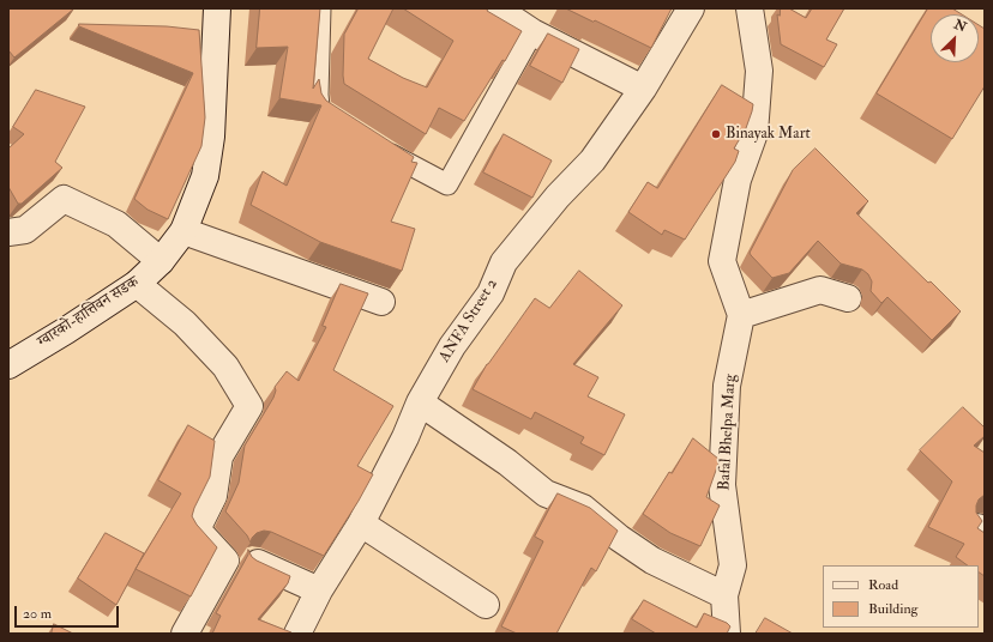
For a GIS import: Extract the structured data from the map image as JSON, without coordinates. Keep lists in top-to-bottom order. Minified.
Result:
{"streets":{"street":["ग्वारको-हात्तिवन सडक","ANFA Street 2","Bafal Bhelpa Marg"]},"places":["Binayak Mart"],"legend":["Road","Building"],"scale_bar":"20 m","north":"top right"}
